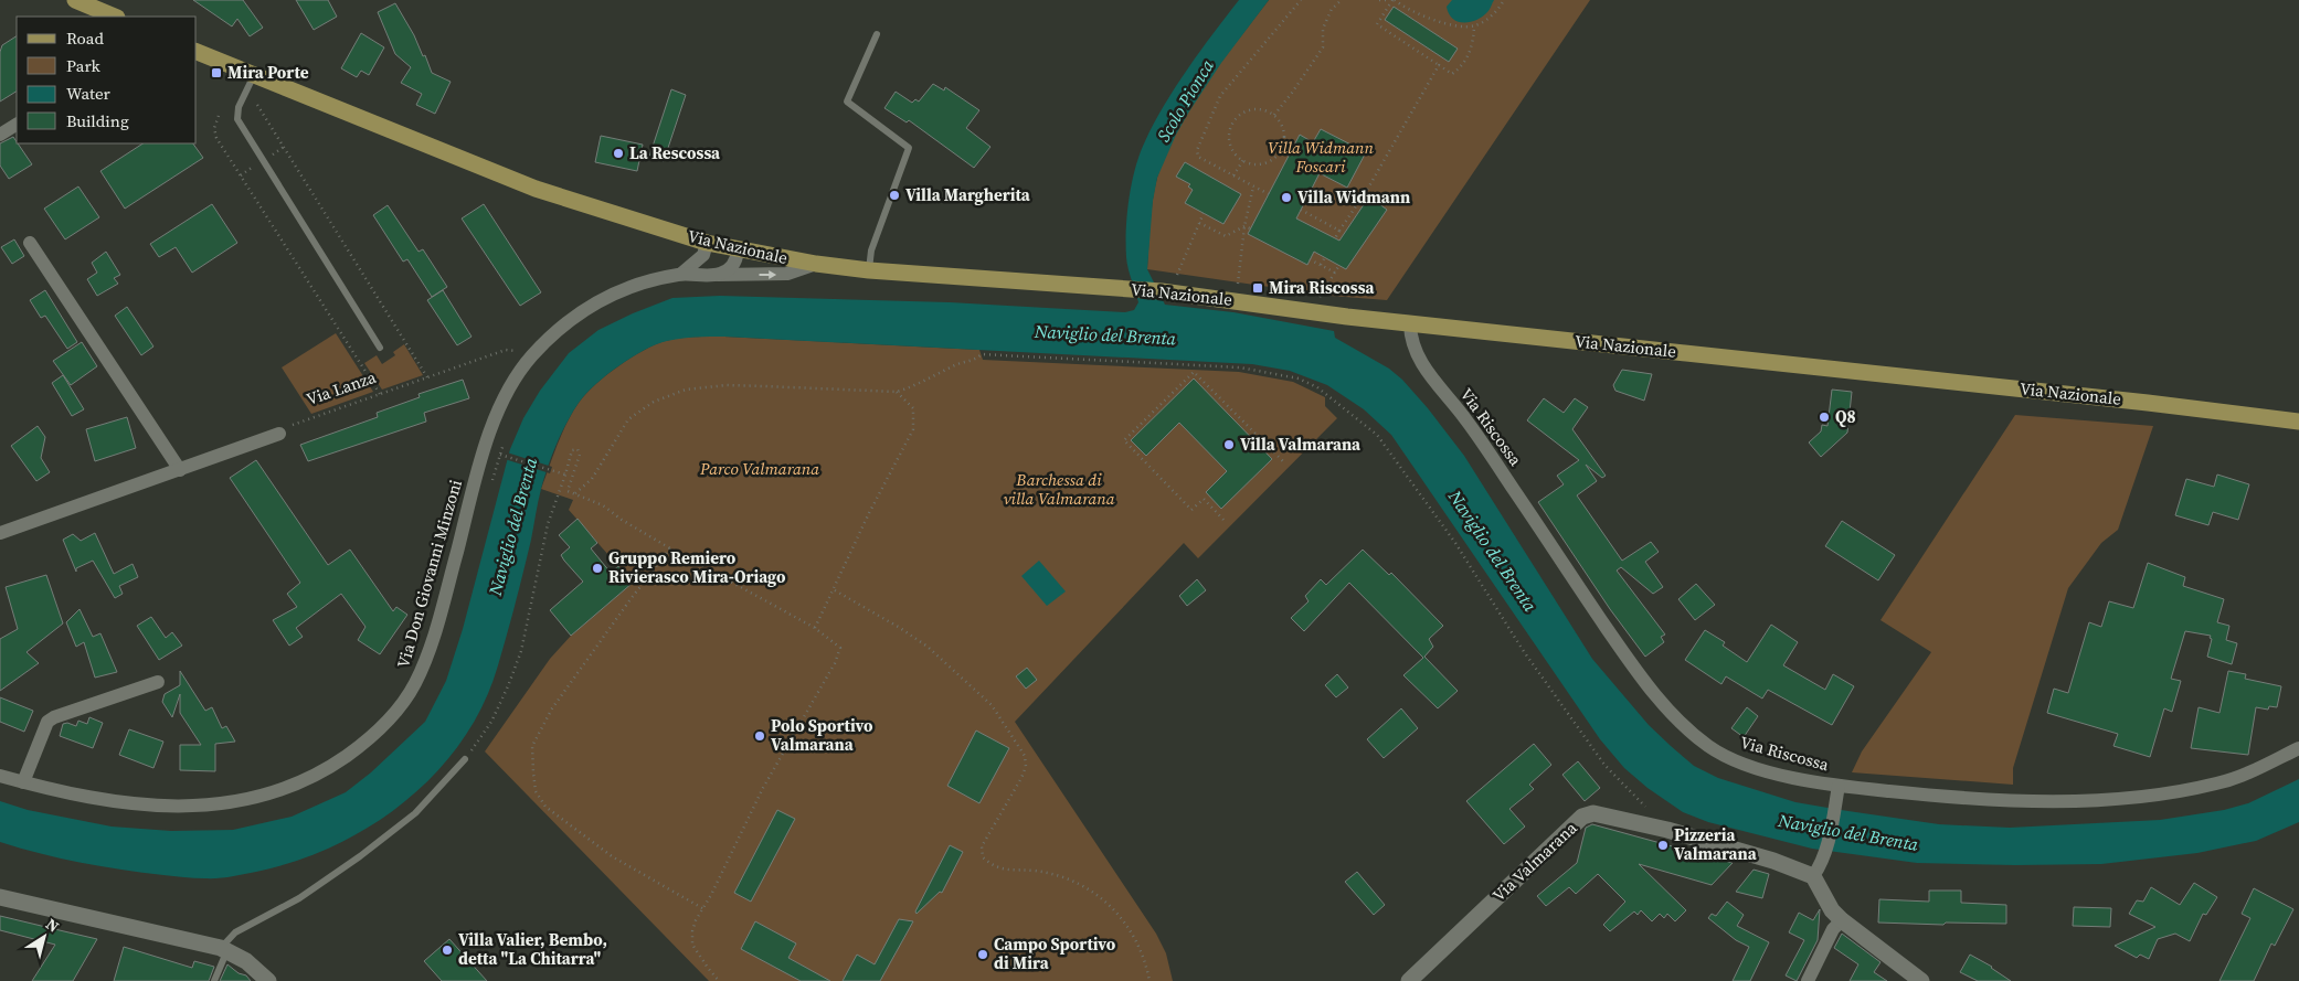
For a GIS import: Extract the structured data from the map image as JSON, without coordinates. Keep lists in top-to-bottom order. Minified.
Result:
{"streets":{"main road":["Via Nazionale"],"street":["Via Riscossa","Via Don Giovanni Minzoni","Via Valmarana"],"path":["Via Lanza"]},"crossings":[["Via Nazionale","Via Riscossa"],["Via Nazionale","Via Don Giovanni Minzoni"]],"water":["Scolo Pionca","Naviglio del Brenta"],"parks":["Villa Widmann Foscari","Parco Valmarana","Barchessa di villa Valmarana"],"places":{"transit":["Mira Porte","Mira Riscossa"],"other":["La Rescossa","Villa Margherita","Villa Widmann","Q8","Villa Valmarana","Gruppo Remiero Rivierasco Mira-Oriago","Polo Sportivo Valmarana","Pizzeria Valmarana","Villa Valier, Bembo, detta \"La Chitarra\"","Campo Sportivo di Mira"]},"legend":["Road","Park","Water","Building"],"north":"top right"}
